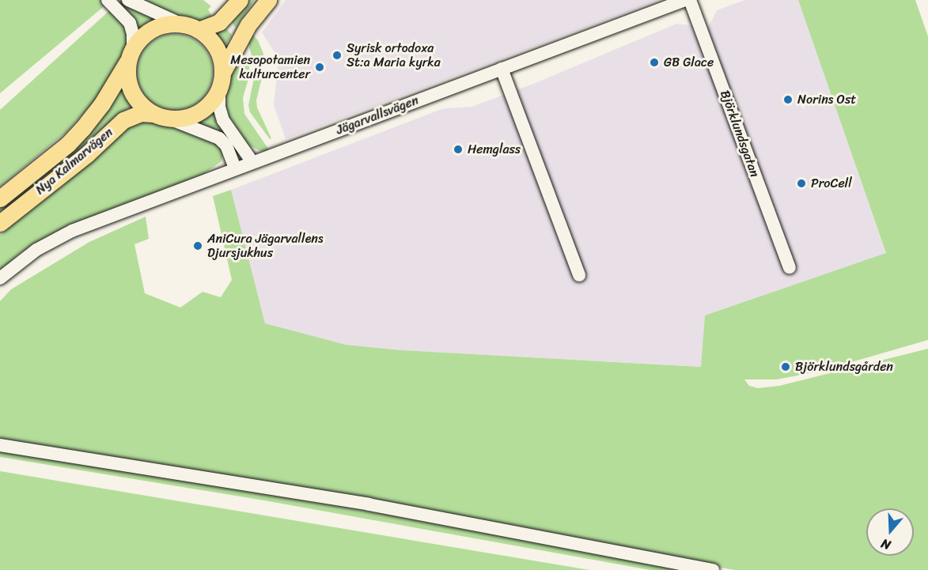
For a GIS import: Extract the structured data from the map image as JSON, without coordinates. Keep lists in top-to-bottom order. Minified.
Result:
{"streets":{"main road":["Nya Kalmarvägen"],"street":["Jägarvallsvägen","Björklundsgatan"]},"places":["Syrisk ortodoxa St:a Maria kyrka","GB Glace","Mesopotamien kulturcenter","Norins Ost","Hemglass","ProCell","AniCura Jägarvallens Djursjukhus","Björklundsgården"],"north":"bottom"}
